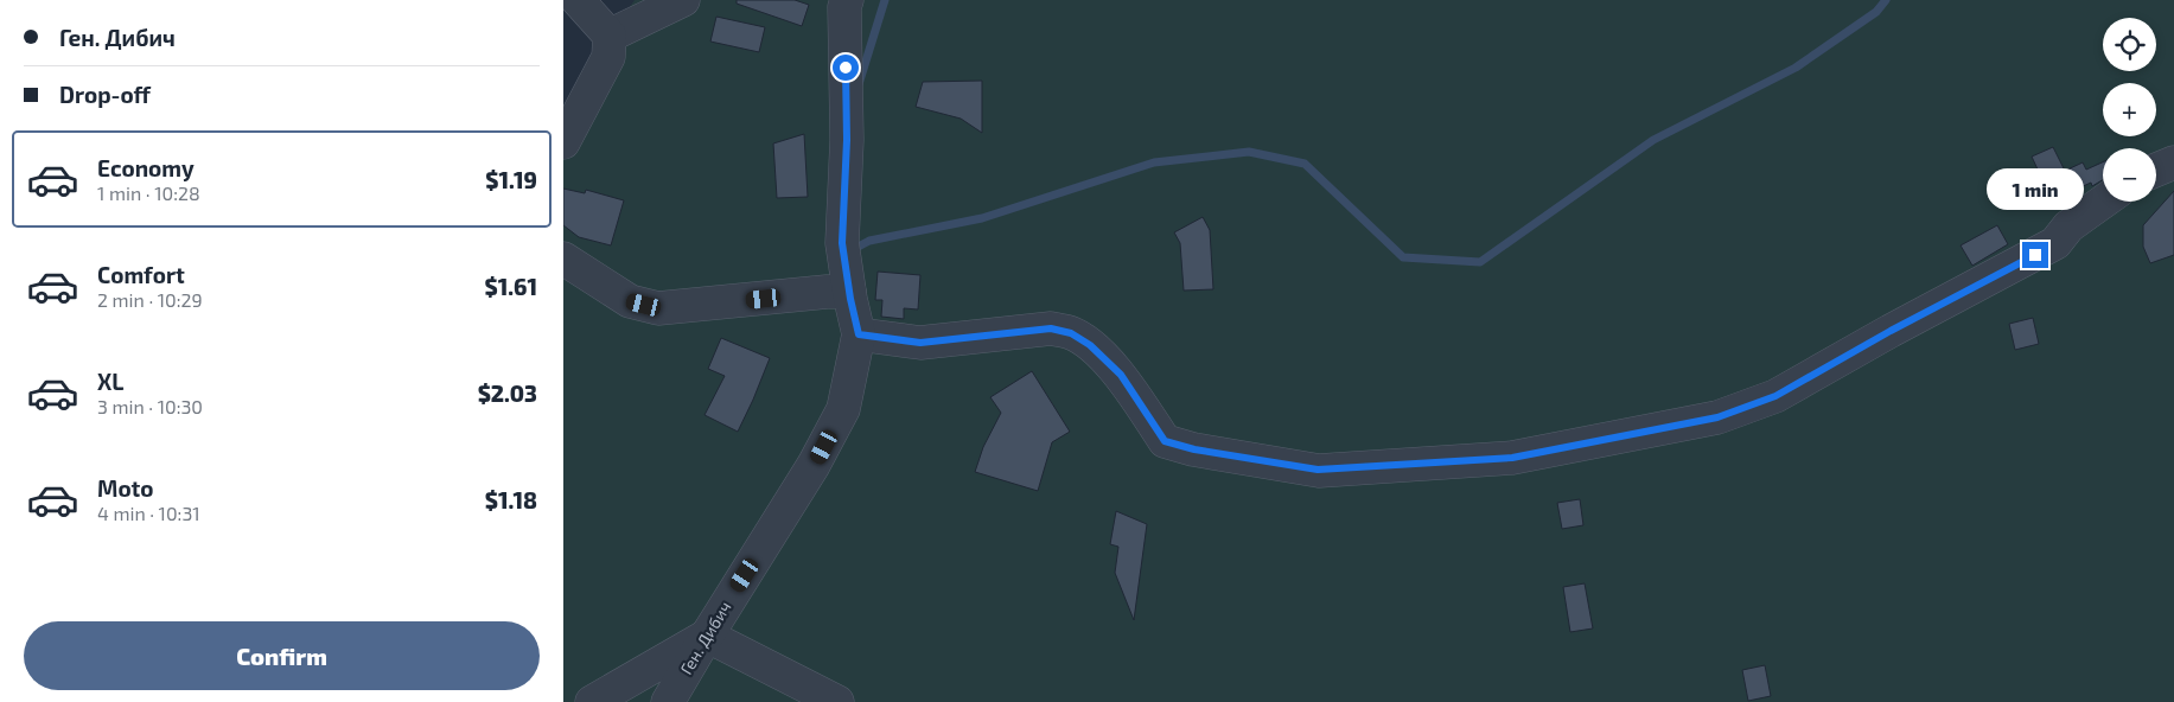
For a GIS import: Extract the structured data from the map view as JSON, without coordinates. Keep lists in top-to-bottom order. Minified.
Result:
{"streets":{"street":["Ген. Дибич"]},"page":{"banner":["Ген. Дибич","Drop-off"],"map_buttons":["+","−"],"list":[{"name":"Economy","note":"1 min · 10:28","value":"$1.19"},{"name":"Comfort","note":"2 min · 10:29","value":"$1.61"},{"name":"XL","note":"3 min · 10:30","value":"$2.03"},{"name":"Moto","note":"4 min · 10:31","value":"$1.18"}],"bubble":"1 min","buttons":"Confirm"}}
